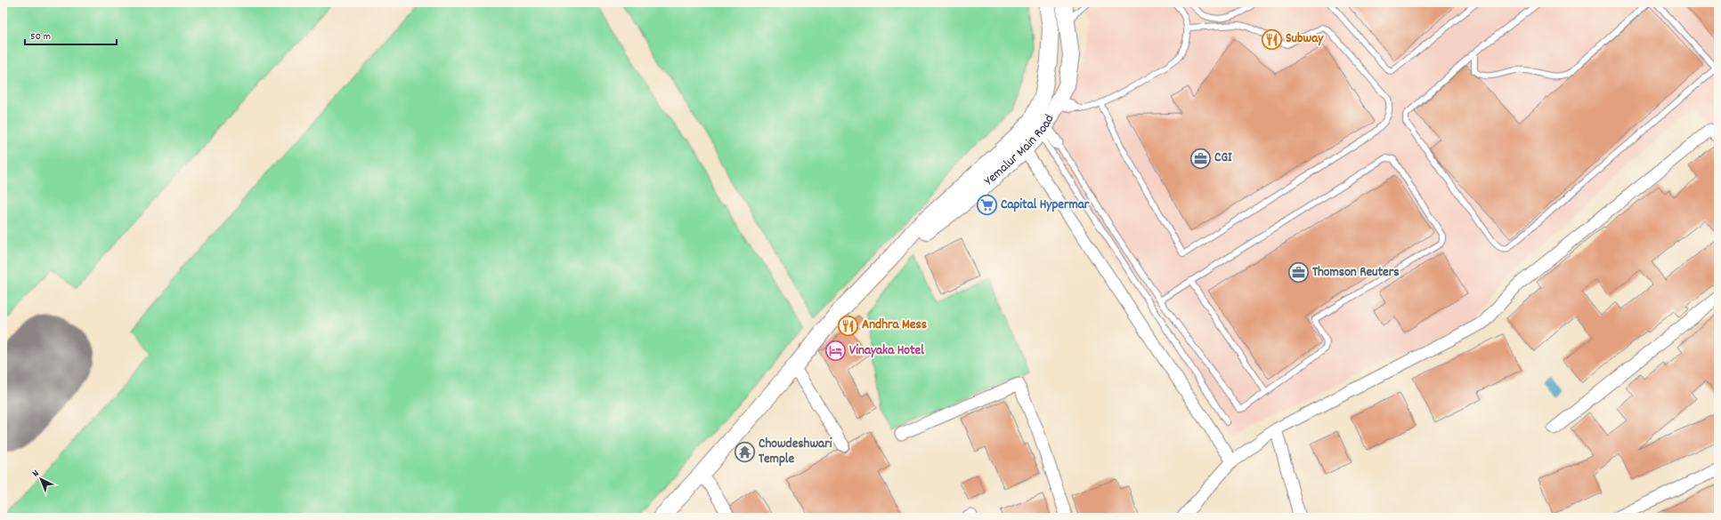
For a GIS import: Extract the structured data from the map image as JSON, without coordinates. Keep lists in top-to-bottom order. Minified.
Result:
{"streets":{"street":["Yemalur Main Road"]},"places":{"restaurant":["Subway","Andhra Mess"],"office":["CGI","Thomson Reuters"],"supermarket":["Capital Hypermar"],"hotel":["Vinayaka Hotel"],"temple":["Chowdeshwari Temple"]},"scale_bar":"50 m","north":"top left"}
